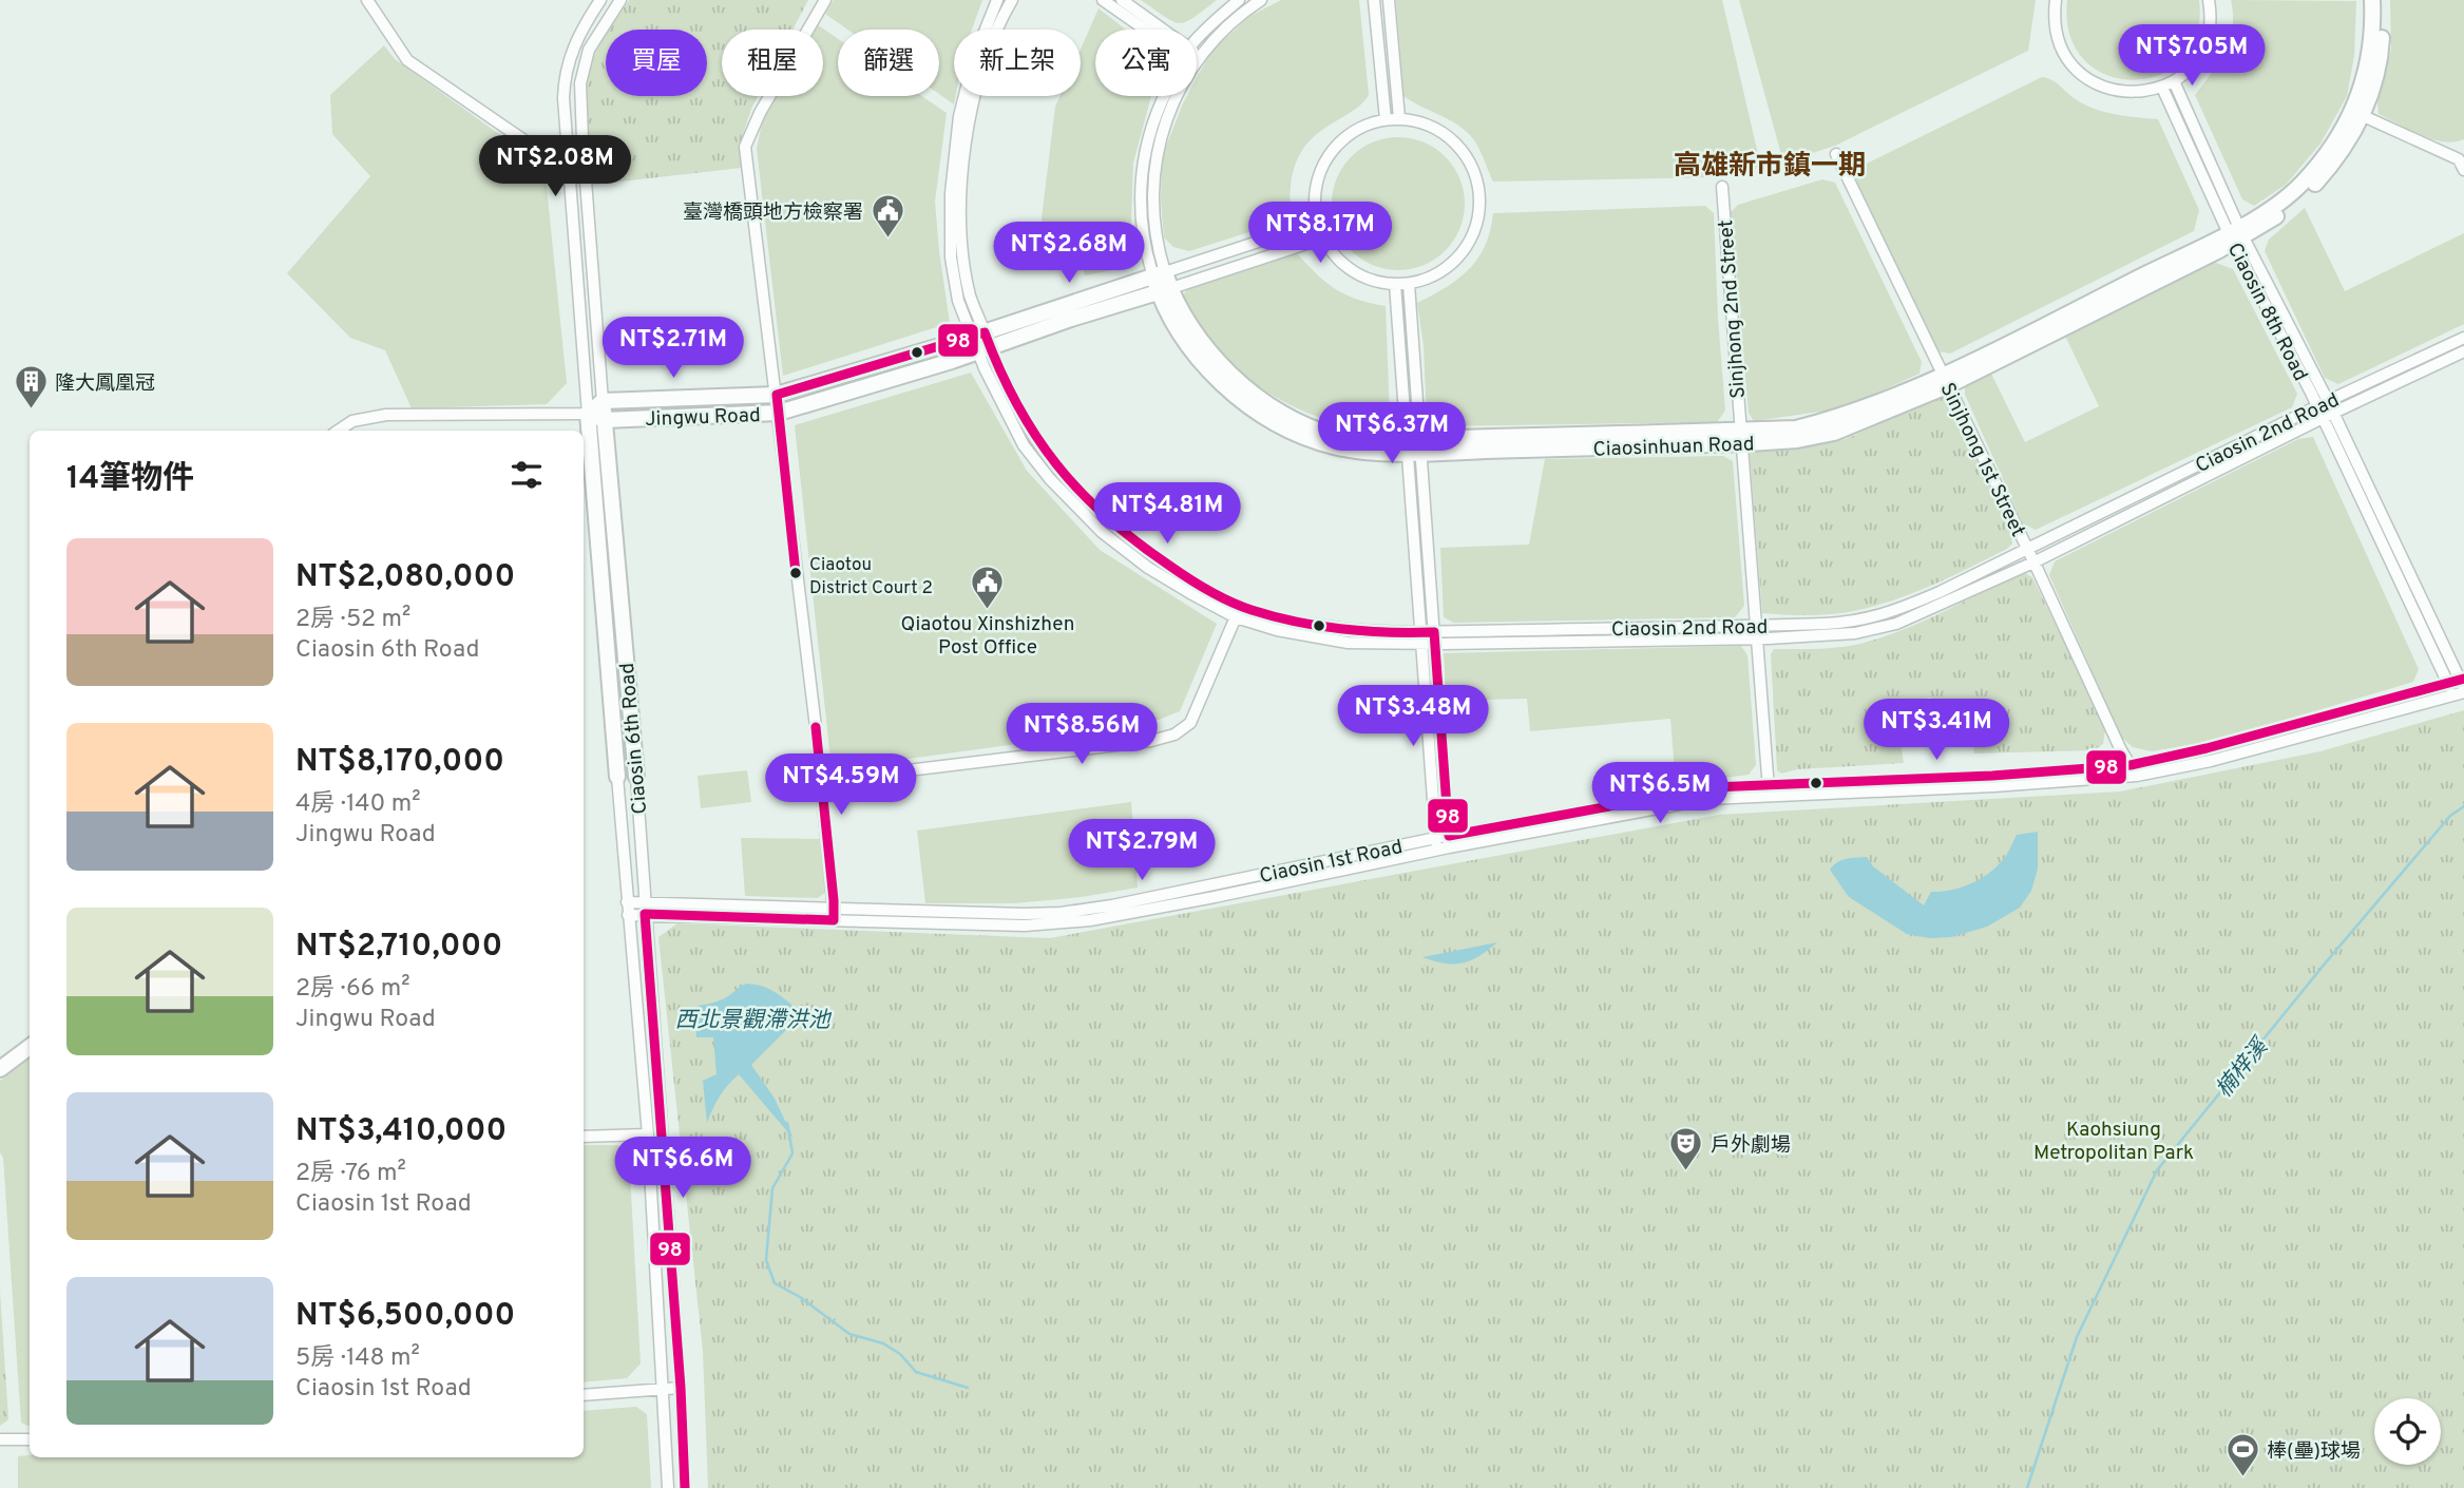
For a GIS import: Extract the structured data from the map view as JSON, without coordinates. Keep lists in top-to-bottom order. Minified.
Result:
{"streets":{"street":["Sinjhong 2nd Street","Ciaosin 8th Road","Jingwu Road","Ciaosin 2nd Road","Ciaosinhuan Road","Sinjhong 1st Street","Ciaosin 6th Road","Ciaosin 1st Road"]},"crossings":[["Sinjhong 2nd Street","Ciaosin 2nd Road"],["Sinjhong 2nd Street","Ciaosinhuan Road"],["Sinjhong 2nd Street","Ciaosin 1st Road"],["Ciaosin 8th Road","Ciaosin 2nd Road"],["Ciaosin 8th Road","Ciaosinhuan Road"],["Ciaosin 8th Road","Ciaosin 1st Road"],["Jingwu Road","Ciaosin 2nd Road"],["Jingwu Road","Ciaosinhuan Road"],["Jingwu Road","Ciaosin 6th Road"],["Ciaosin 2nd Road","Sinjhong 1st Street"],["Ciaosinhuan Road","Sinjhong 1st Street"],["Sinjhong 1st Street","Ciaosin 1st Road"],["Ciaosin 6th Road","Ciaosin 1st Road"]],"districts":["高雄新市鎮一期"],"water":["西北景觀滯洪池","楠梓溪"],"parks":["Kaohsiung Metropolitan Park"],"places":{"public building":["臺灣橋頭地方檢察署","Qiaotou Xinshizhen Post Office"],"building":["隆大鳳凰冠"],"other":["Ciaotou District Court 2"],"theatre":["戶外劇場"],"sports":["棒(壘)球場"]},"lines":["transit line 98"],"page":{"price":["NT$7.05M","NT$2.08M","NT$8.17M","NT$2.68M","NT$2.71M","NT$6.37M","NT$4.81M","NT$3.48M","NT$3.41M","NT$8.56M","NT$4.59M","NT$6.5M","NT$2.79M","NT$6.6M"],"chip":["買屋","租屋","篩選","新上架","公寓"],"heading":"14筆物件","list":[{"name":"NT$2,080,000","note":"2房 · 52 m² · Ciaosin 6th Road"},{"name":"NT$8,170,000","note":"4房 · 140 m² · Jingwu Road"},{"name":"NT$2,710,000","note":"2房 · 66 m² · Jingwu Road"},{"name":"NT$3,410,000","note":"2房 · 76 m² · Ciaosin 1st Road"},{"name":"NT$6,500,000","note":"5房 · 148 m² · Ciaosin 1st Road"}]}}
